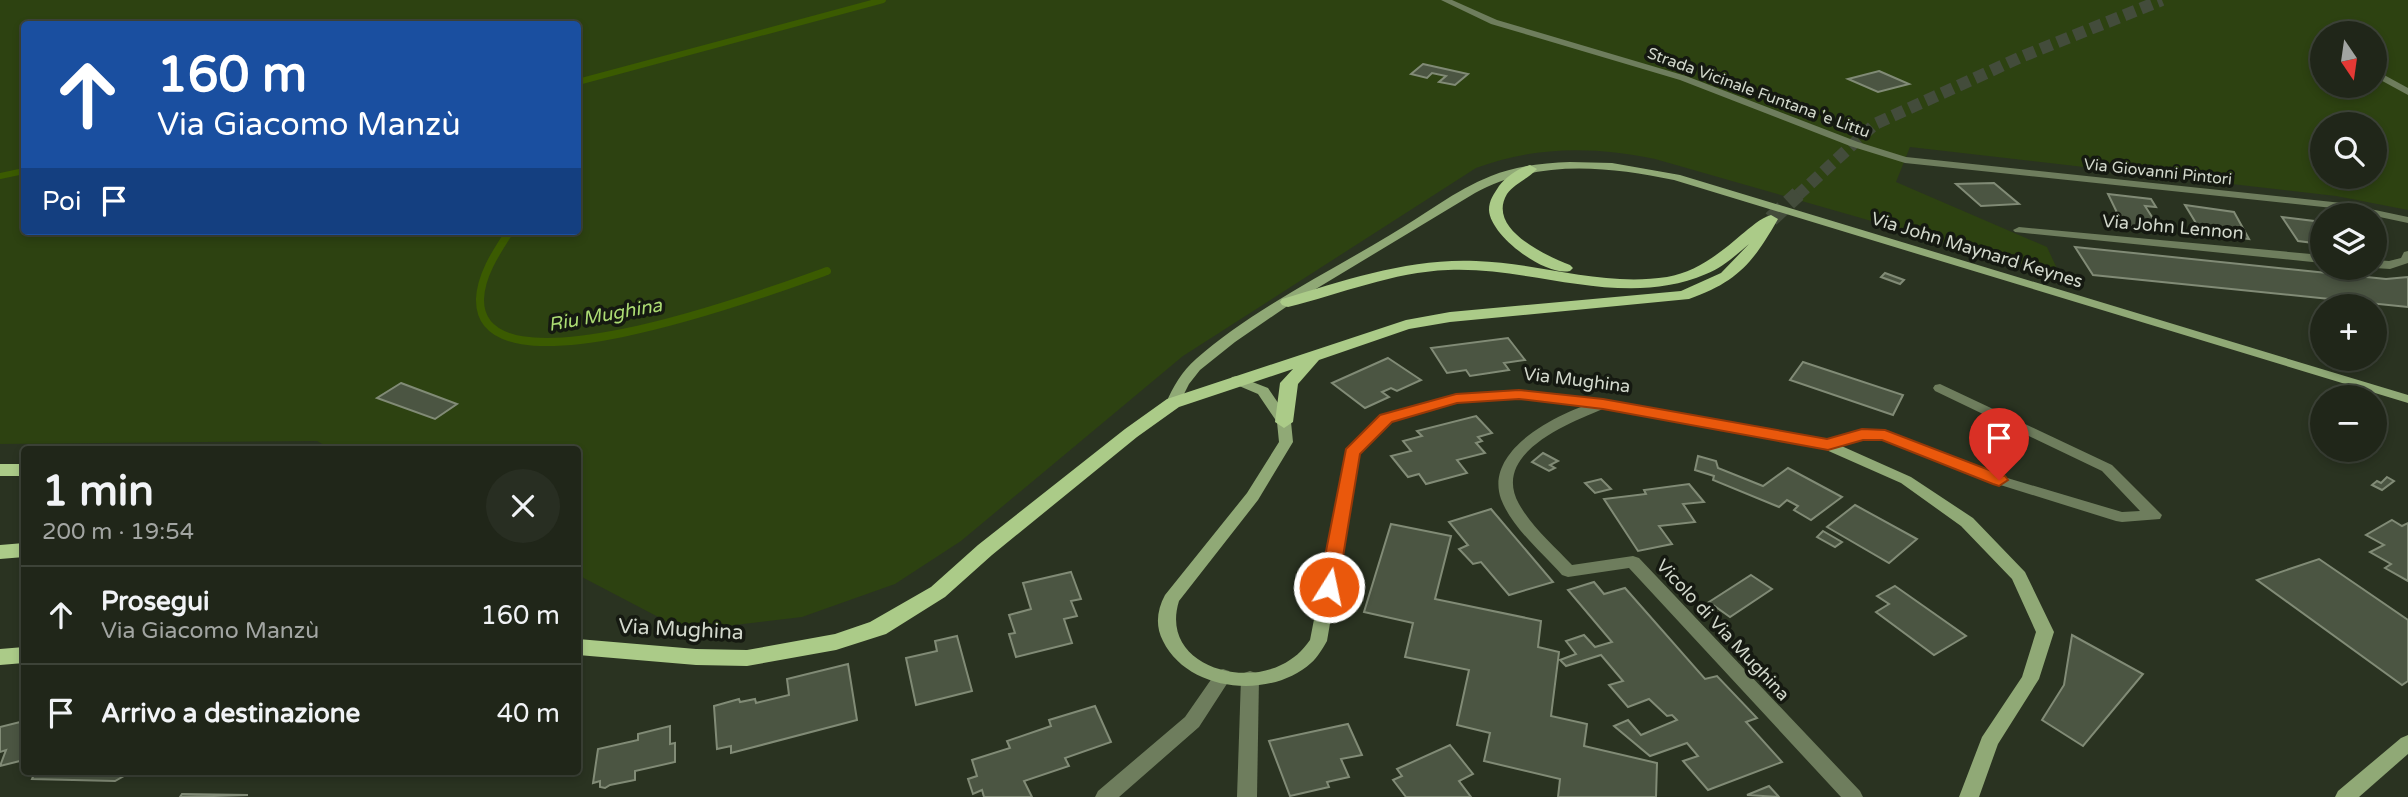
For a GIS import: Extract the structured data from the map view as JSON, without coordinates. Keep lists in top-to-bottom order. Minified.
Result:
{"streets":{"main road":["Via Mughina"],"street":["Strada Vicinale Funtana 'e Littu","Via Giovanni Pintori","Via John Lennon","Via John Maynard Keynes","Vicolo di Via Mughina"]},"crossings":[["Strada Vicinale Funtana 'e Littu","Via Giovanni Pintori"],["Via John Maynard Keynes","Via Mughina"],["Via Mughina","Vicolo di Via Mughina"]],"water":["Riu Mughina"],"north":"bottom","page":{"map_buttons":["+","−"],"turn":["160 m","Via Giacomo Manzù"],"then":"Poi","heading":["1 min","200 m · 19:54"],"list":[{"name":"Prosegui","note":"Via Giacomo Manzù","value":"160 m"},{"name":"Arrivo a destinazione","value":"40 m"}]}}
